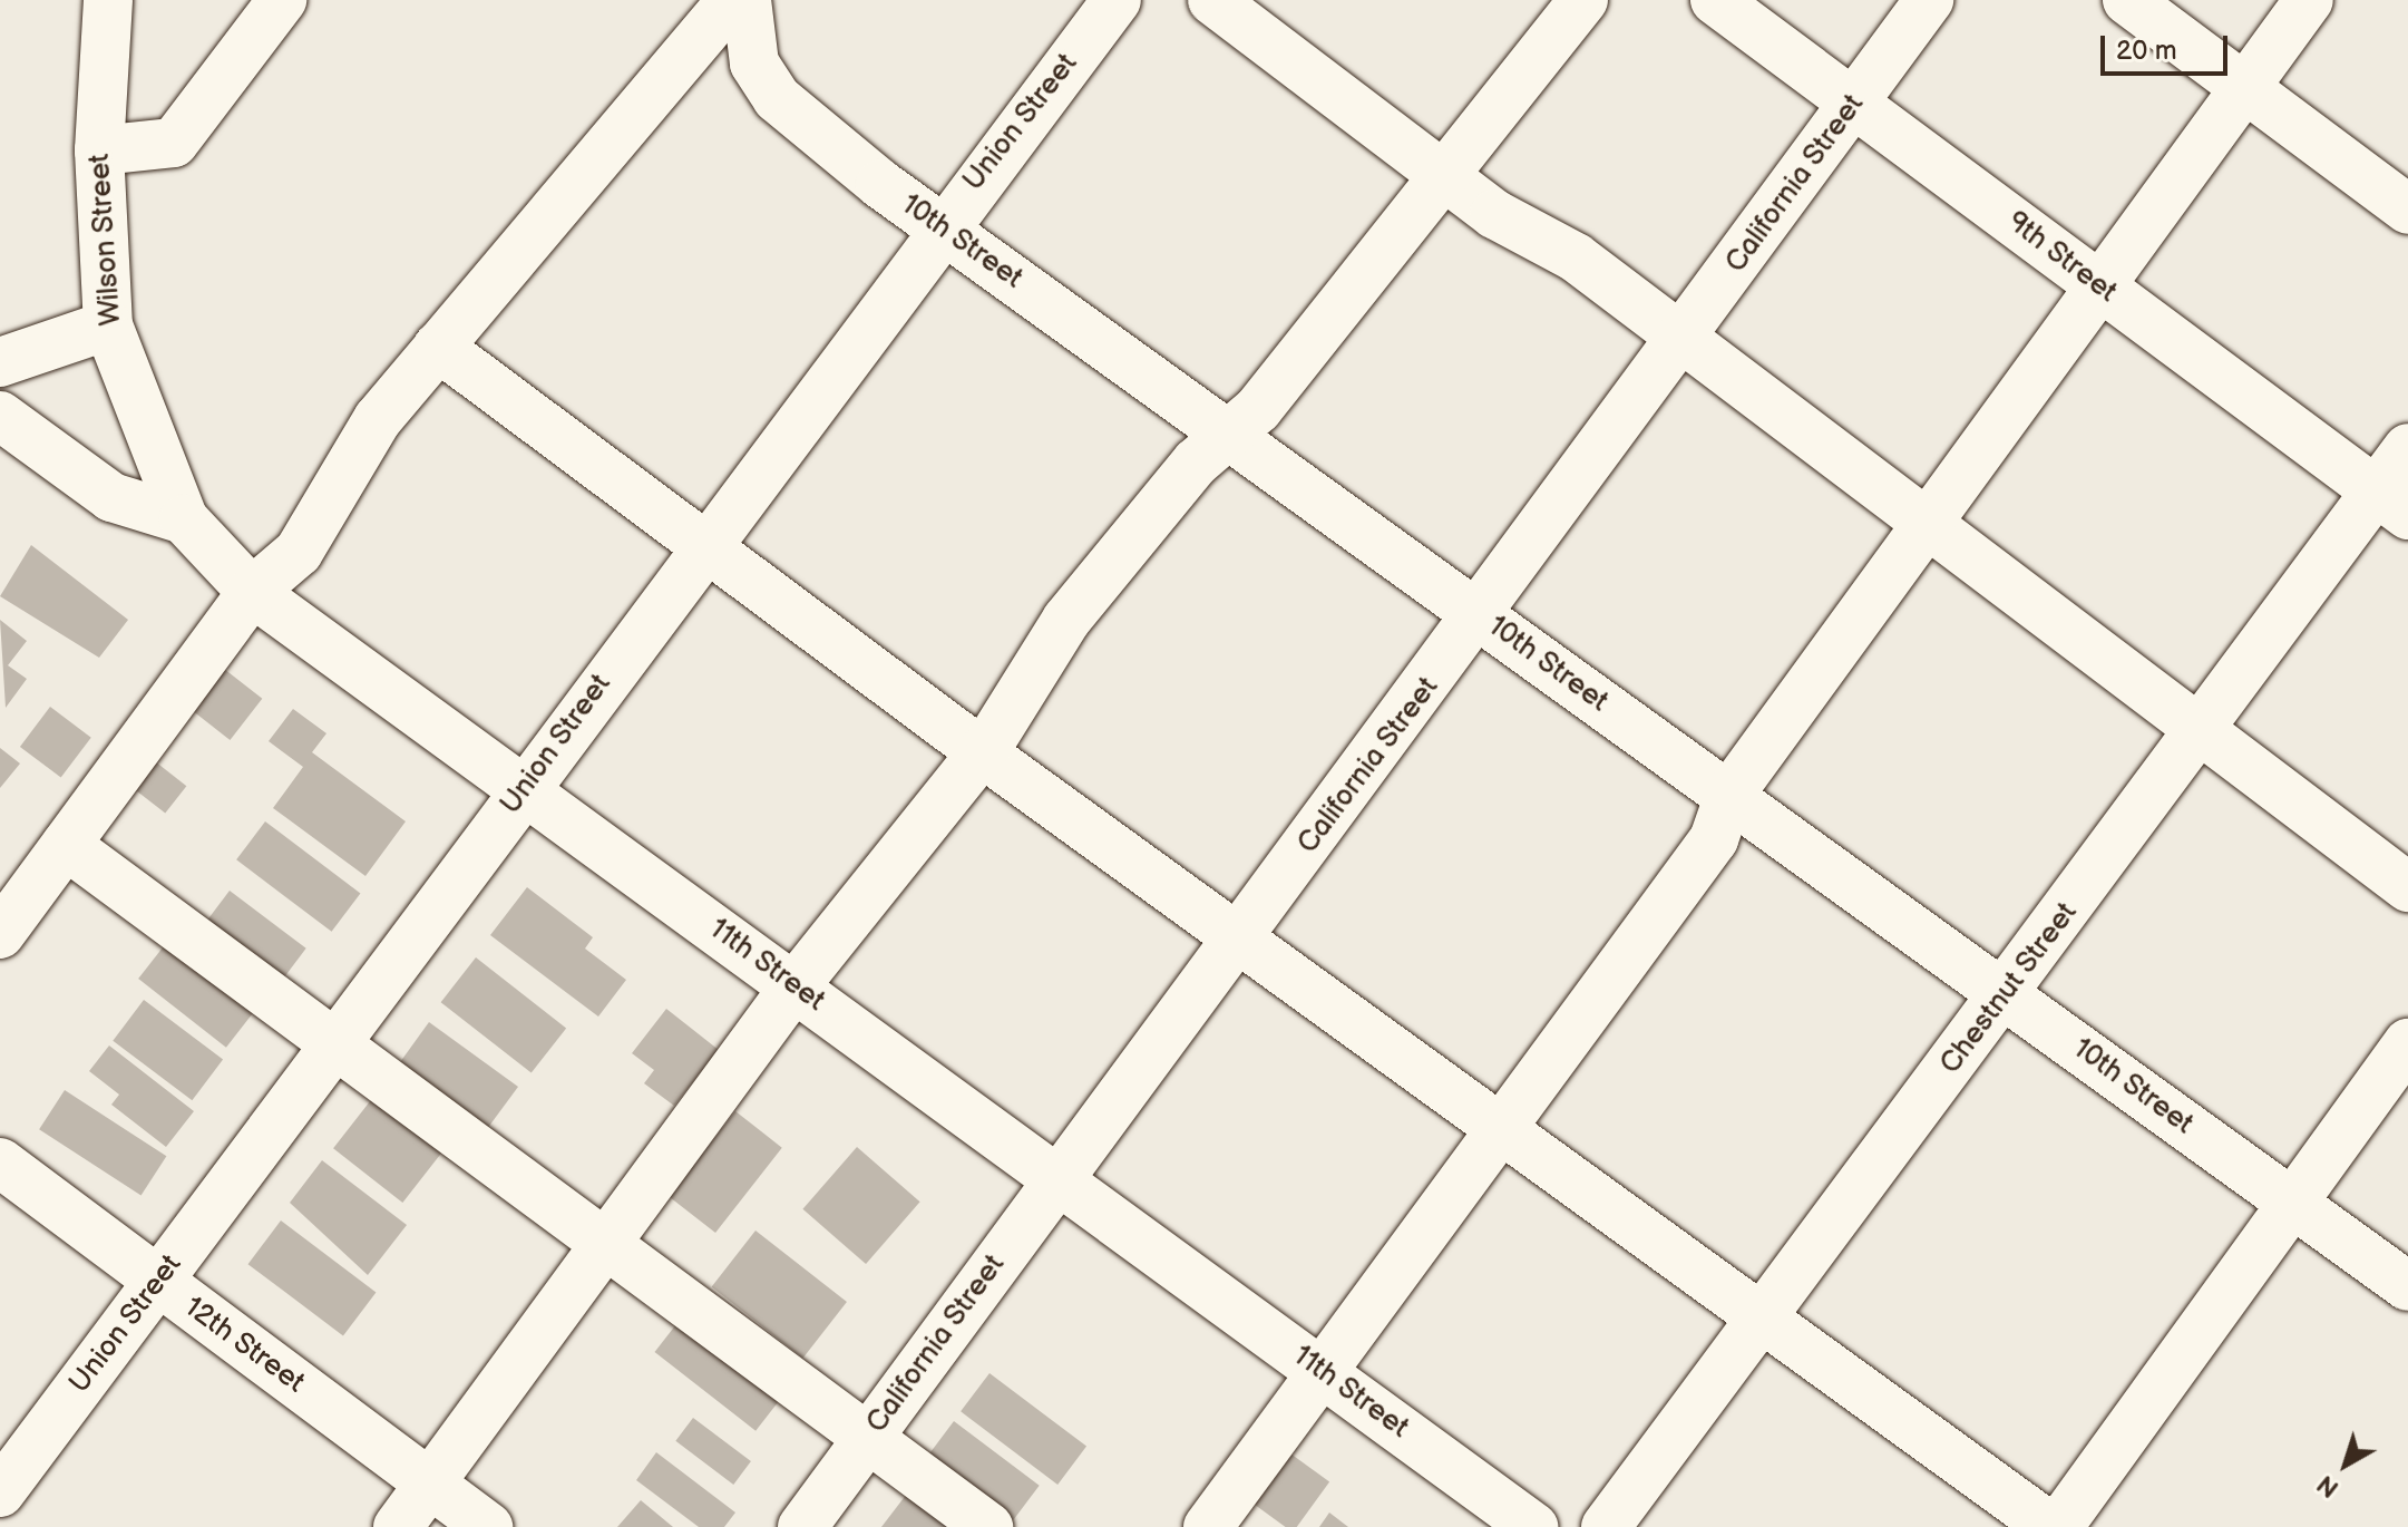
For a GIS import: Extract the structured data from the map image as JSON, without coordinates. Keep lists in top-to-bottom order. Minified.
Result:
{"streets":{"street":["Union Street","California Street","Wilson Street","10th Street","9th Street","11th Street","Chestnut Street","12th Street"]},"crossings":[["Union Street","10th Street"],["Union Street","11th Street"],["Union Street","12th Street"],["California Street","10th Street"],["California Street","9th Street"],["California Street","11th Street"],["Wilson Street","11th Street"],["10th Street","Chestnut Street"],["9th Street","Chestnut Street"]],"scale_bar":"20 m","north":"bottom left"}
